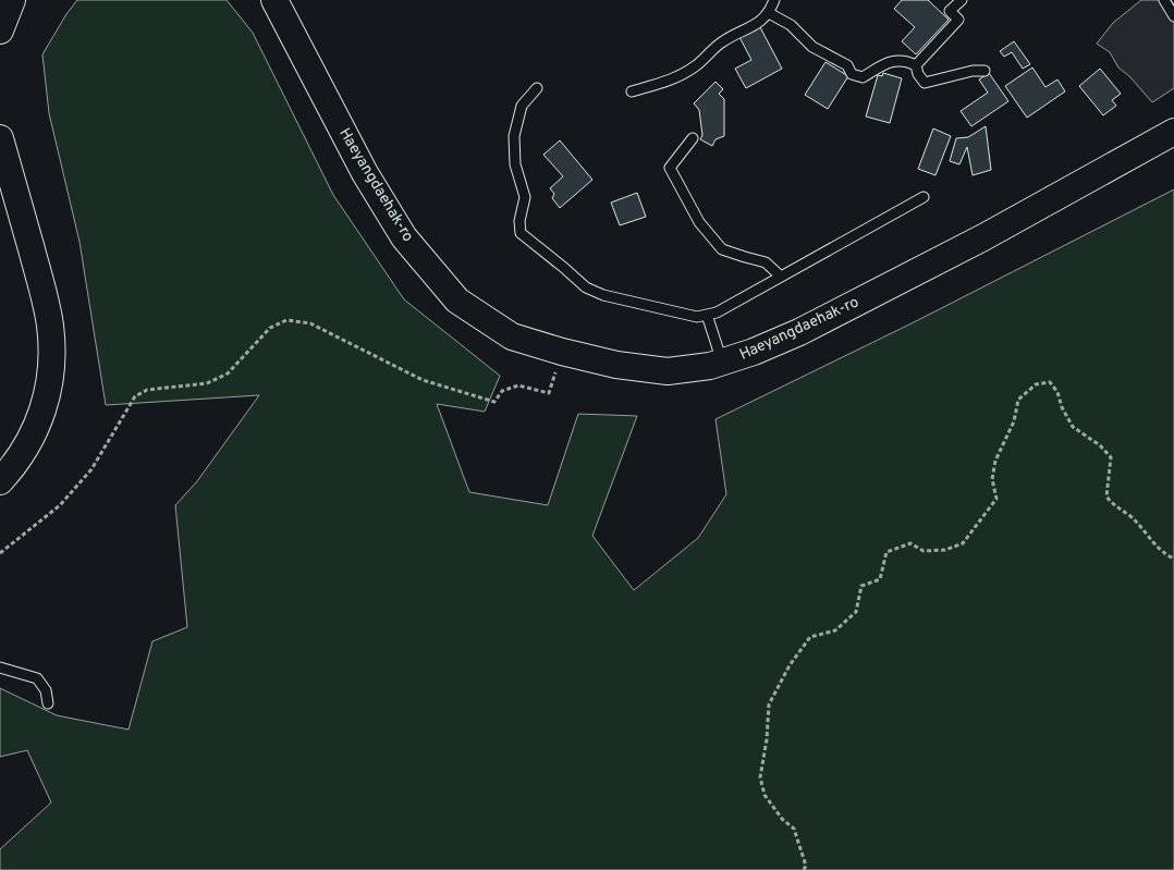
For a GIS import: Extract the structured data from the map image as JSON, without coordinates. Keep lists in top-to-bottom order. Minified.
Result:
{"streets":{"street":["Haeyangdaehak-ro"]}}
